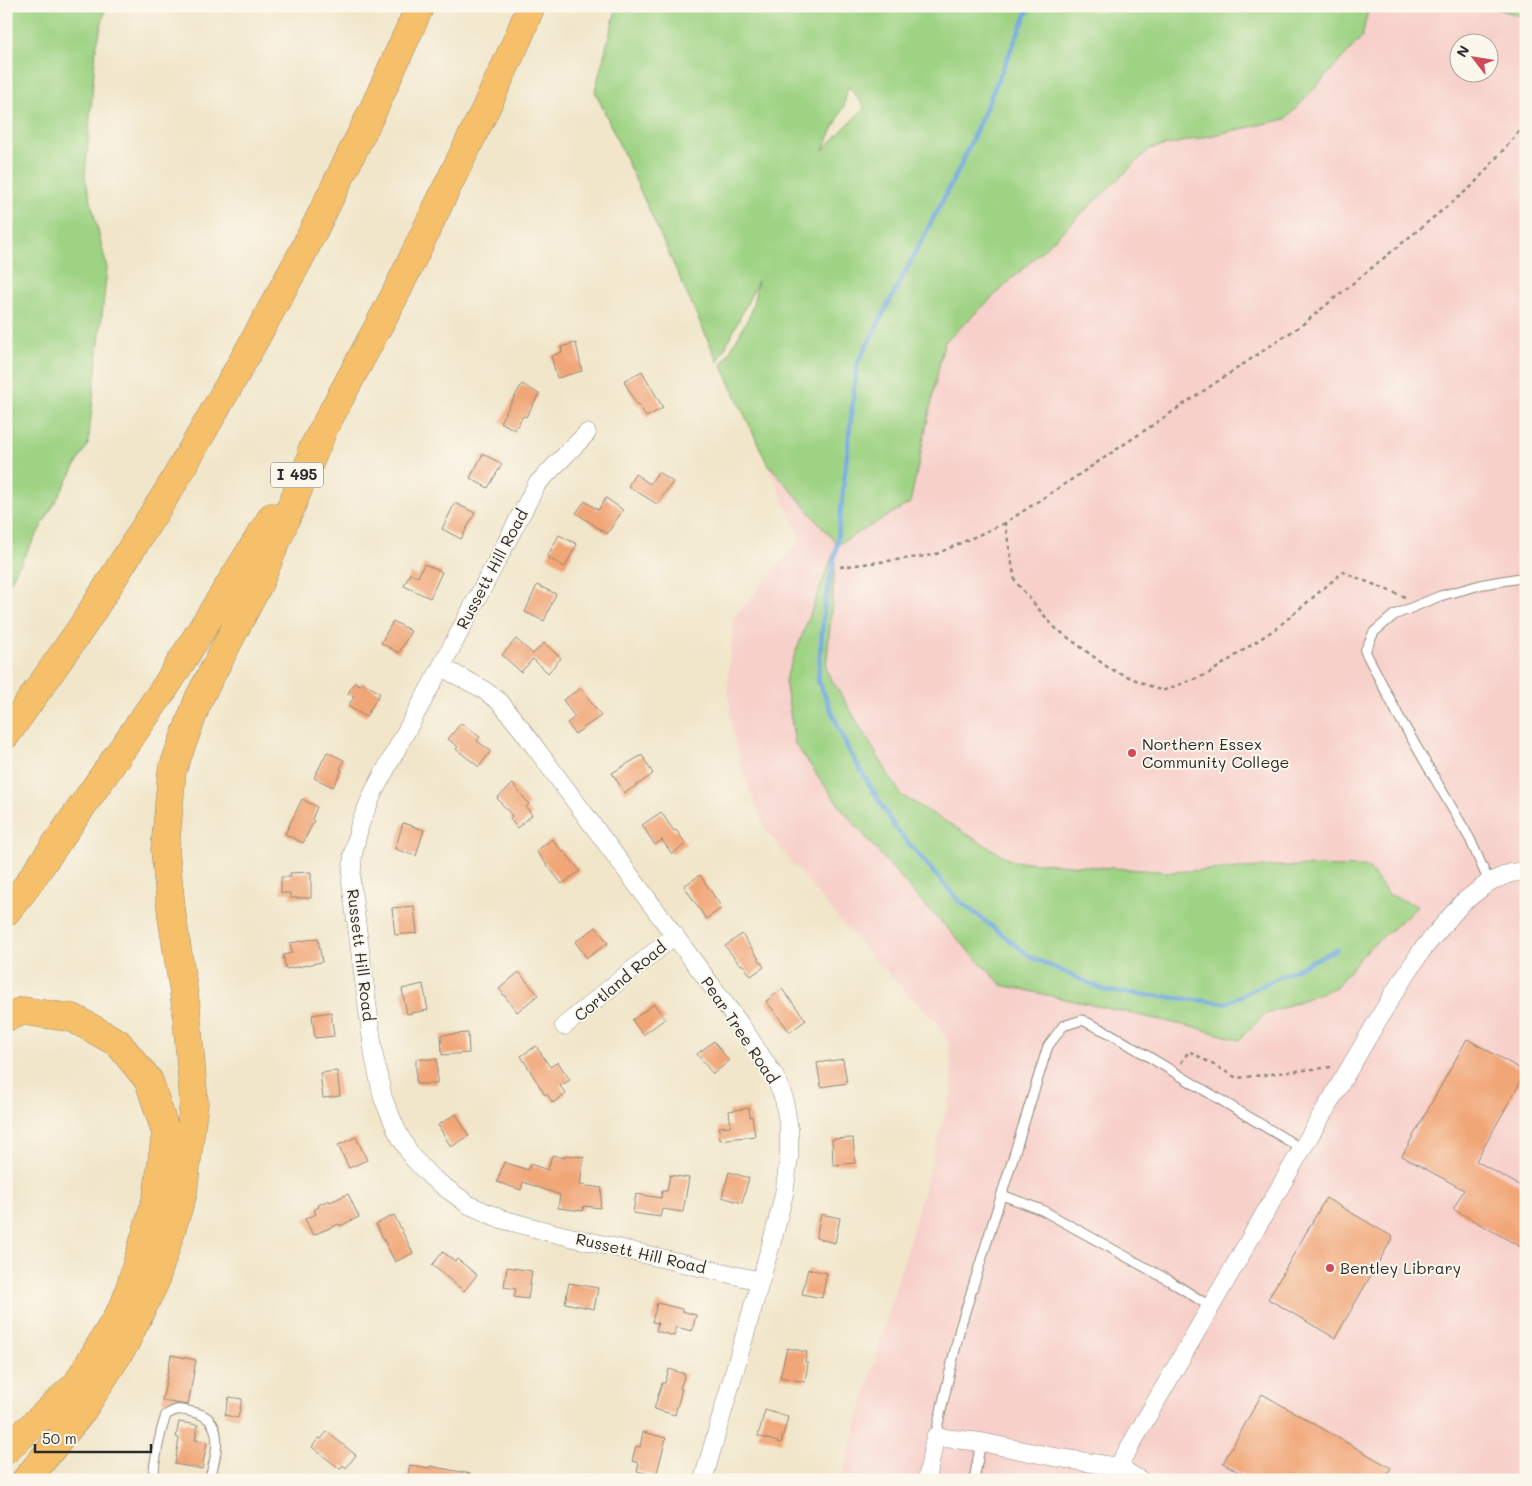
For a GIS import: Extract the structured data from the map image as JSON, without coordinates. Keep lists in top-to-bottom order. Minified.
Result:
{"streets":{"highway":["I 495"],"street":["Russett Hill Road","Cortland Road","Pear Tree Road"]},"crossings":[["Russett Hill Road","Pear Tree Road"],["Cortland Road","Pear Tree Road"]],"places":["Northern Essex Community College","Bentley Library"],"scale_bar":"50 m","north":"top left"}
